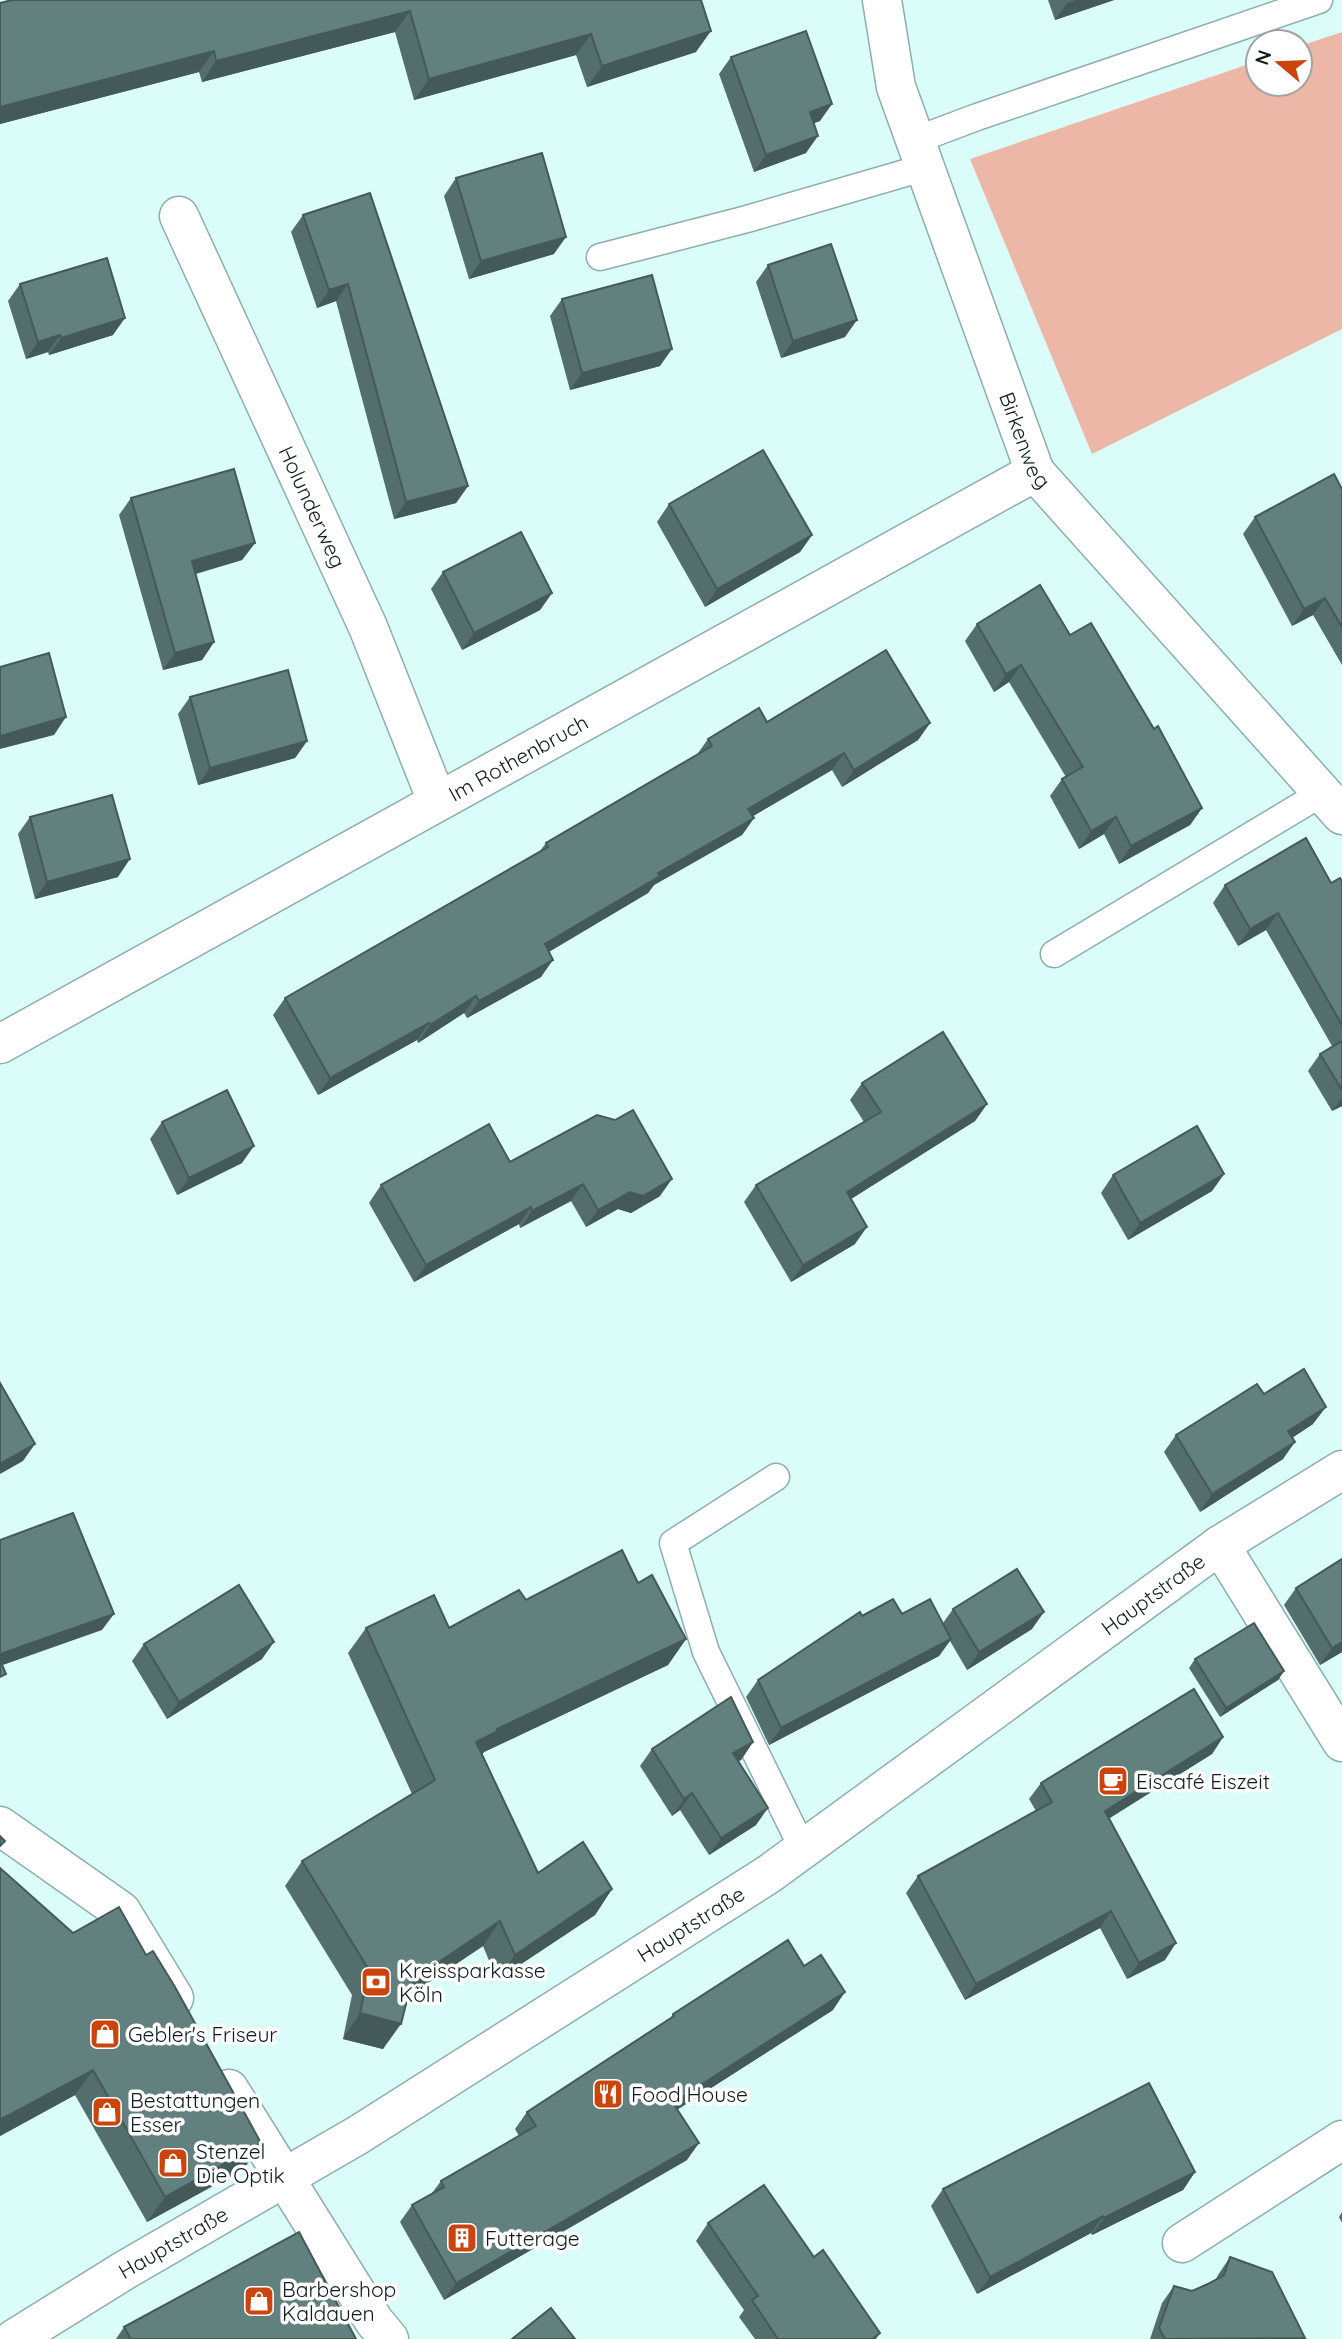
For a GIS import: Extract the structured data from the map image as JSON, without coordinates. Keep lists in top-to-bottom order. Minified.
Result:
{"streets":{"street":["Birkenweg","Holunderweg","Im Rothenbruch","Hauptstraße"]},"crossings":[["Birkenweg","Im Rothenbruch"],["Holunderweg","Im Rothenbruch"]],"places":{"cafe":["Eiscafé Eiszeit"],"bank":["Kreissparkasse Köln"],"shop":["Gebler's Friseur","Bestattungen Esser","Stenzel Die Optik","Barbershop Kaldauen"],"restaurant":["Food House"],"building":["Futterage"]},"north":"left"}
